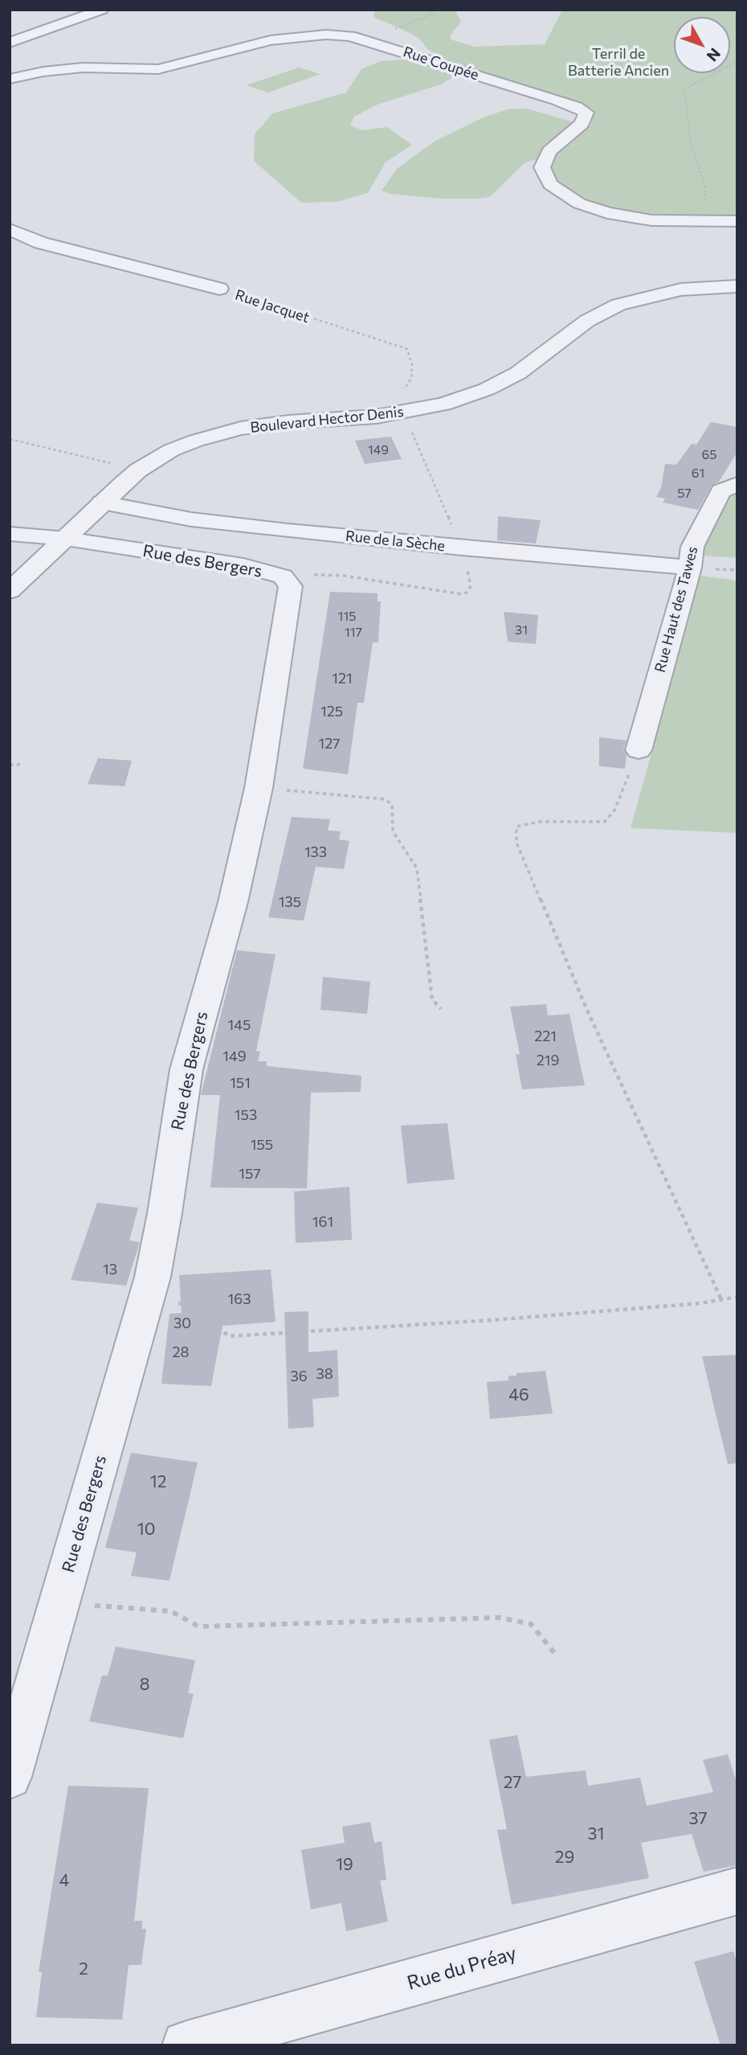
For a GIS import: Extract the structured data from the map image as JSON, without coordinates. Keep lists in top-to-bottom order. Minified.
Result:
{"streets":{"street":["Rue Coupée","Rue Jacquet","Boulevard Hector Denis","Rue de la Sèche","Rue des Bergers","Rue Haut des Tawes","Rue du Préay"]},"crossings":[["Boulevard Hector Denis","Rue de la Sèche"],["Boulevard Hector Denis","Rue des Bergers"],["Rue de la Sèche","Rue Haut des Tawes"]],"parks":["Terril de Batterie Ancien"],"house_numbers":["149","65","61","57","115","31","117","121","125","127","133","135","145","221","149","219","151","153","155","157","161","13","163","30","28","38","36","46","12","10","8","27","37","31","29","19","4","2"],"north":"bottom right"}
